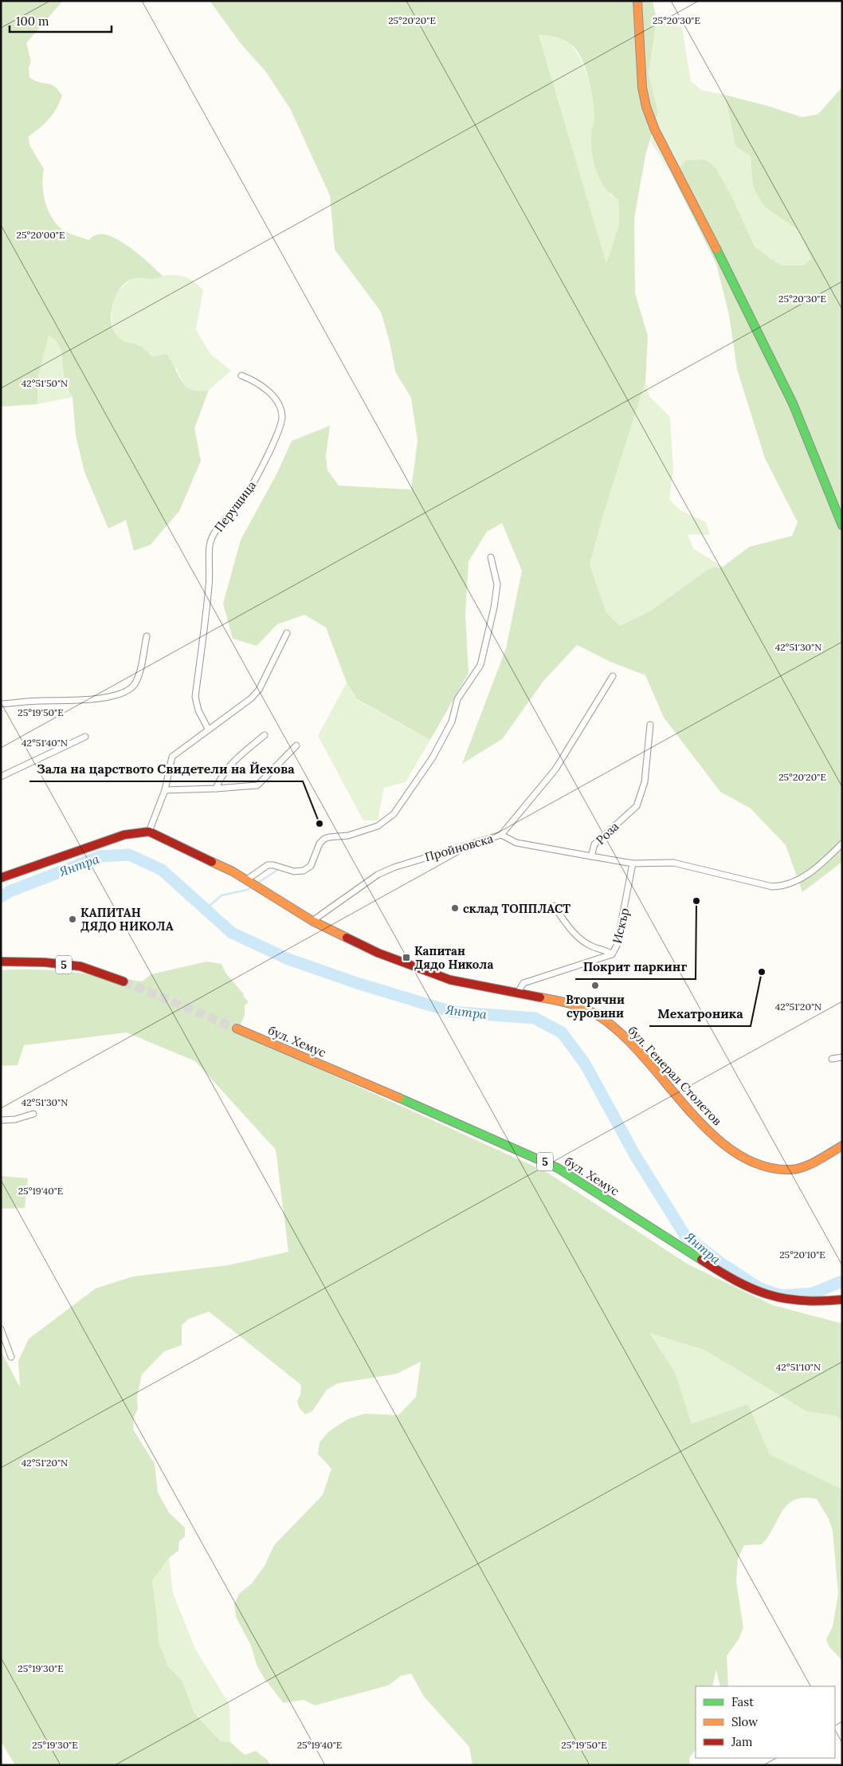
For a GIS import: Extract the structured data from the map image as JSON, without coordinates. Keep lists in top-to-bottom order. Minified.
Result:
{"streets":{"street":["Перущица","Роза","Пройновска","Искър","5","бул. Хемус","бул. Генерал Столетов"]},"crossings":[["Роза","Пройновска"],["Пройновска","бул. Генерал Столетов"],["Искър","бул. Генерал Столетов"]],"water":["Янтра"],"places":{"other":["Зала на царството Свидетели на Йехова","Покрит паркинг","склад ТОППЛАСТ","КАПИТАН ДЯДО НИКОЛА","Мехатроника","Вторични суровини"],"transit":["Капитан Дядо Никола"]},"legend":["Fast","Slow","Jam"],"scale_bar":"100 m","coordinates":["25°20'20\"E","25°20'30\"E","25°20'00\"E","42°51'50\"N","42°51'30\"N","25°19'50\"E","42°51'40\"N","42°51'20\"N","25°19'40\"E","25°20'10\"E","42°51'10\"N","25°19'30\"E"]}
